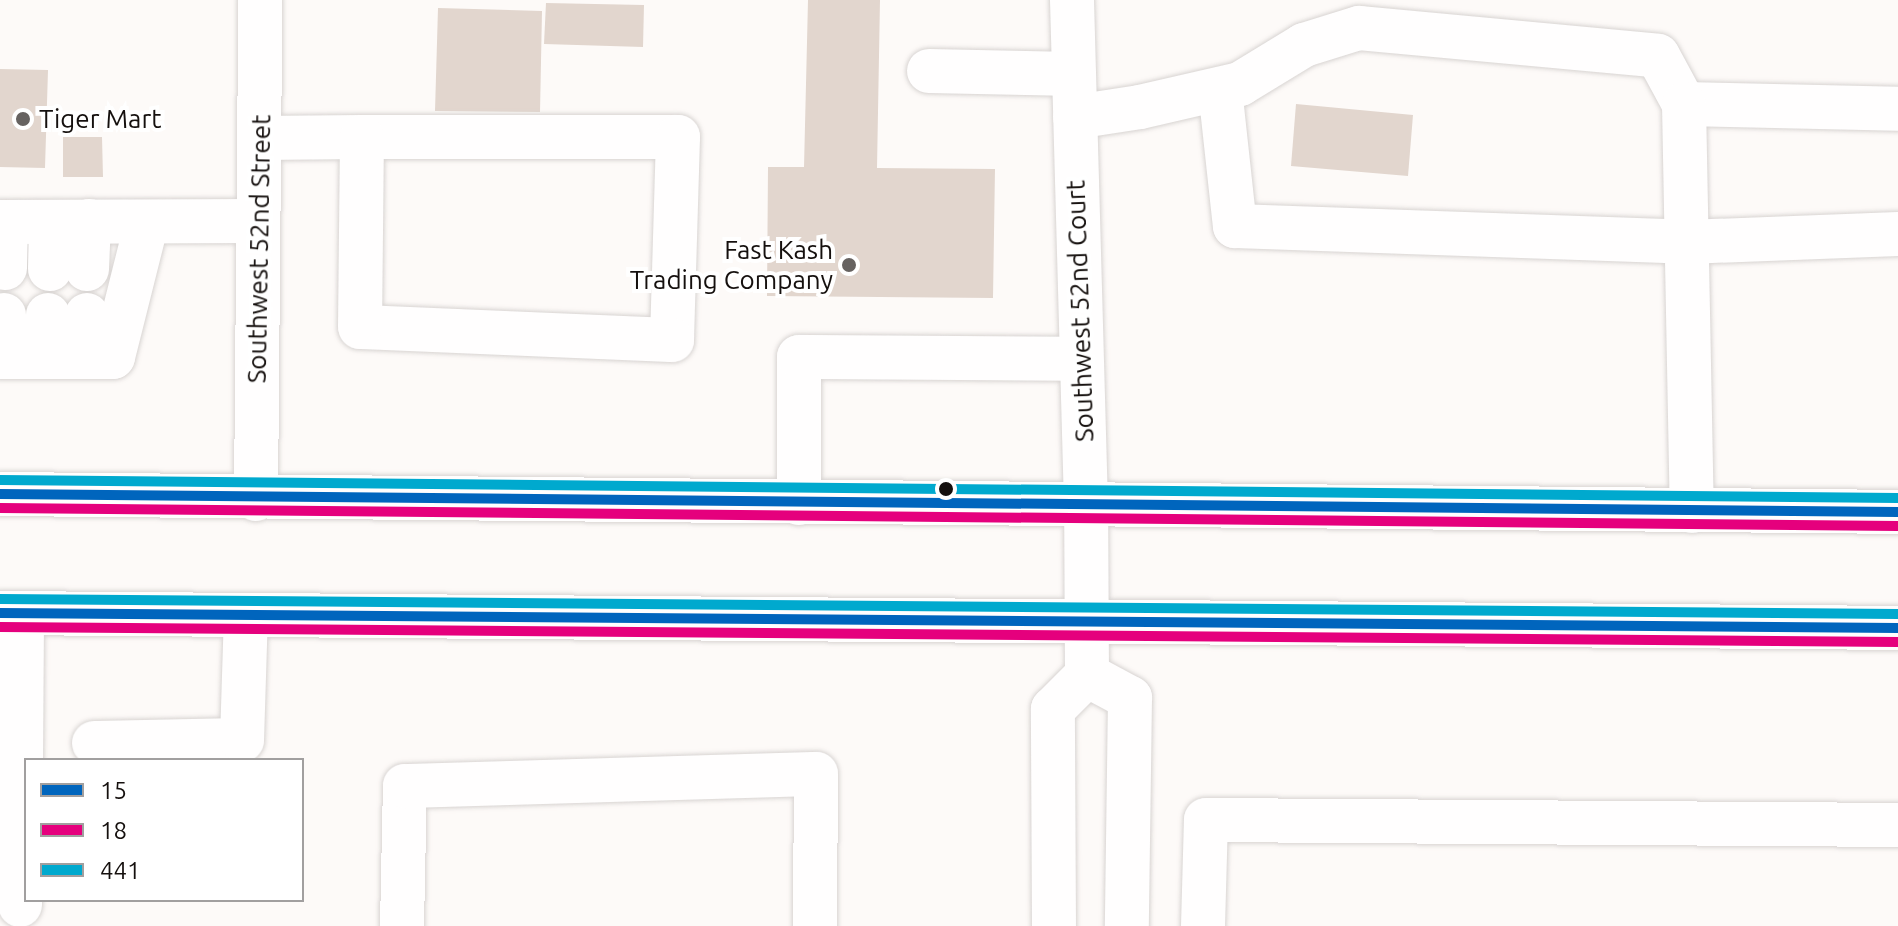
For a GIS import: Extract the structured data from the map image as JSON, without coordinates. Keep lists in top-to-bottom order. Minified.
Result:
{"streets":{"main road":["Southwest 52nd Street","Southwest 52nd Court"]},"places":["Tiger Mart","Fast Kash Trading Company"],"lines":["transit line 441","transit line 15","transit line 18"],"legend":["15","18","441"]}
